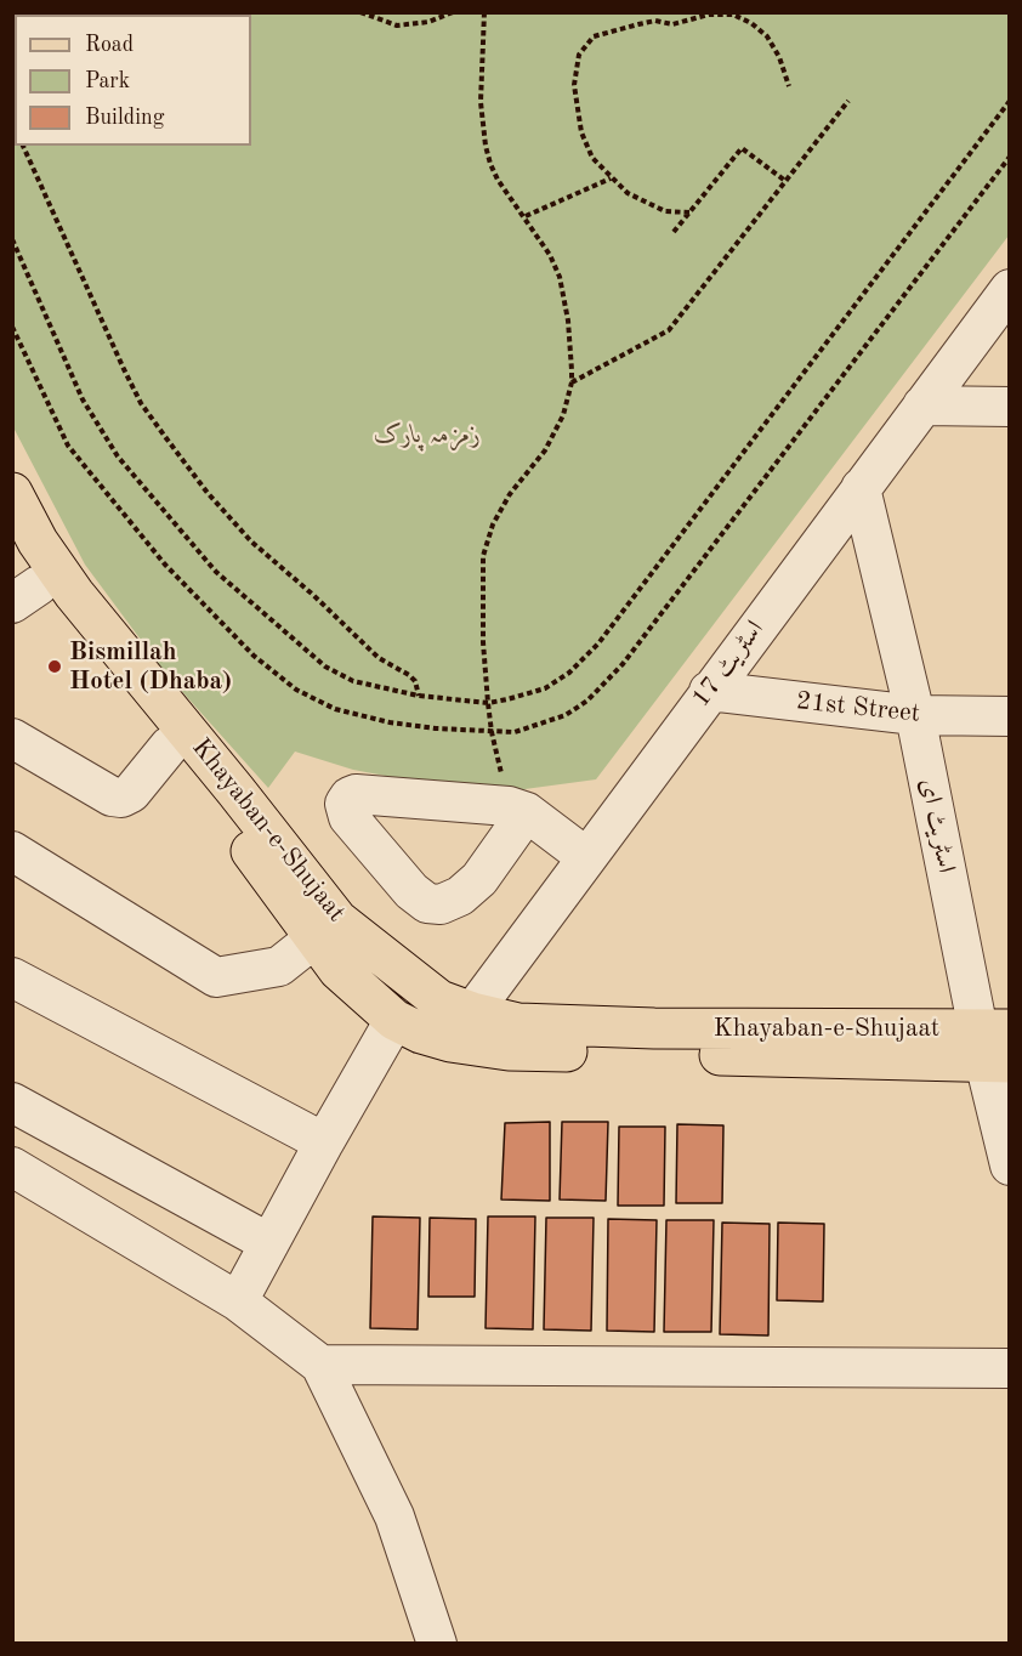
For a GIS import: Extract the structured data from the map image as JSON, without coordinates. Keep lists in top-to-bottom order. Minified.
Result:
{"streets":{"main road":["Khayaban-e-Shujaat"],"street":["اسٹریٹ 17","21st Street","اسٹریٹ ای"]},"crossings":[["اسٹریٹ 17","21st Street"],["اسٹریٹ 17","اسٹریٹ ای"],["اسٹریٹ 17","Khayaban-e-Shujaat"],["21st Street","اسٹریٹ ای"],["اسٹریٹ ای","Khayaban-e-Shujaat"]],"parks":["زمزمہ پارک"],"places":["Bismillah Hotel (Dhaba)"],"legend":["Road","Park","Building"]}
